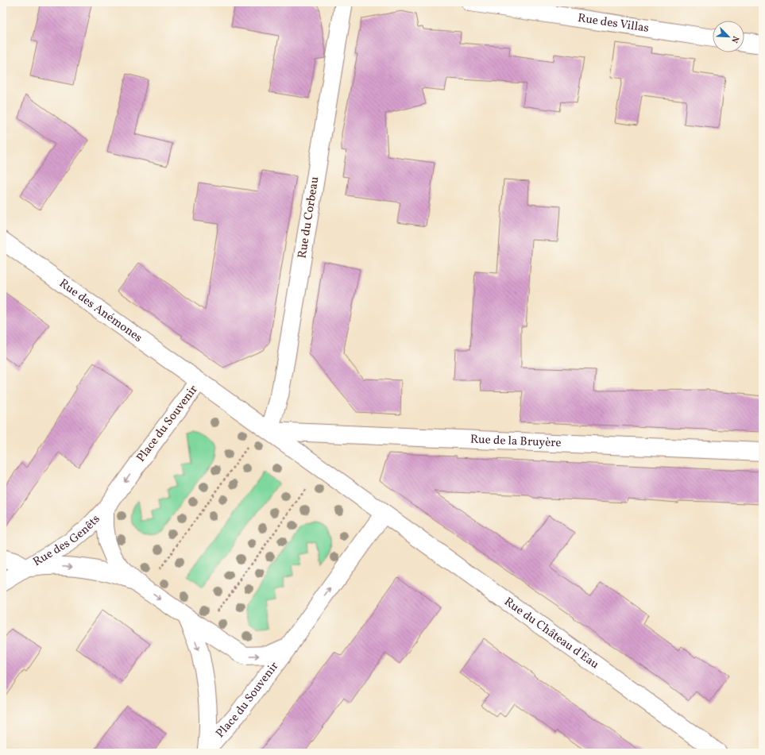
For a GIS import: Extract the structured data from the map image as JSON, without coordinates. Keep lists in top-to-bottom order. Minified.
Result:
{"streets":{"street":["Rue des Villas","Rue du Corbeau","Rue des Anémones","Place du Souvenir","Rue de la Bruyère","Rue des Genêts","Rue du Château d'Eau"]},"crossings":[["Rue du Corbeau","Place du Souvenir"],["Rue du Corbeau","Rue de la Bruyère"],["Rue des Anémones","Place du Souvenir"],["Place du Souvenir","Rue de la Bruyère"],["Place du Souvenir","Rue des Genêts"],["Place du Souvenir","Rue du Château d'Eau"]],"north":"bottom right"}
